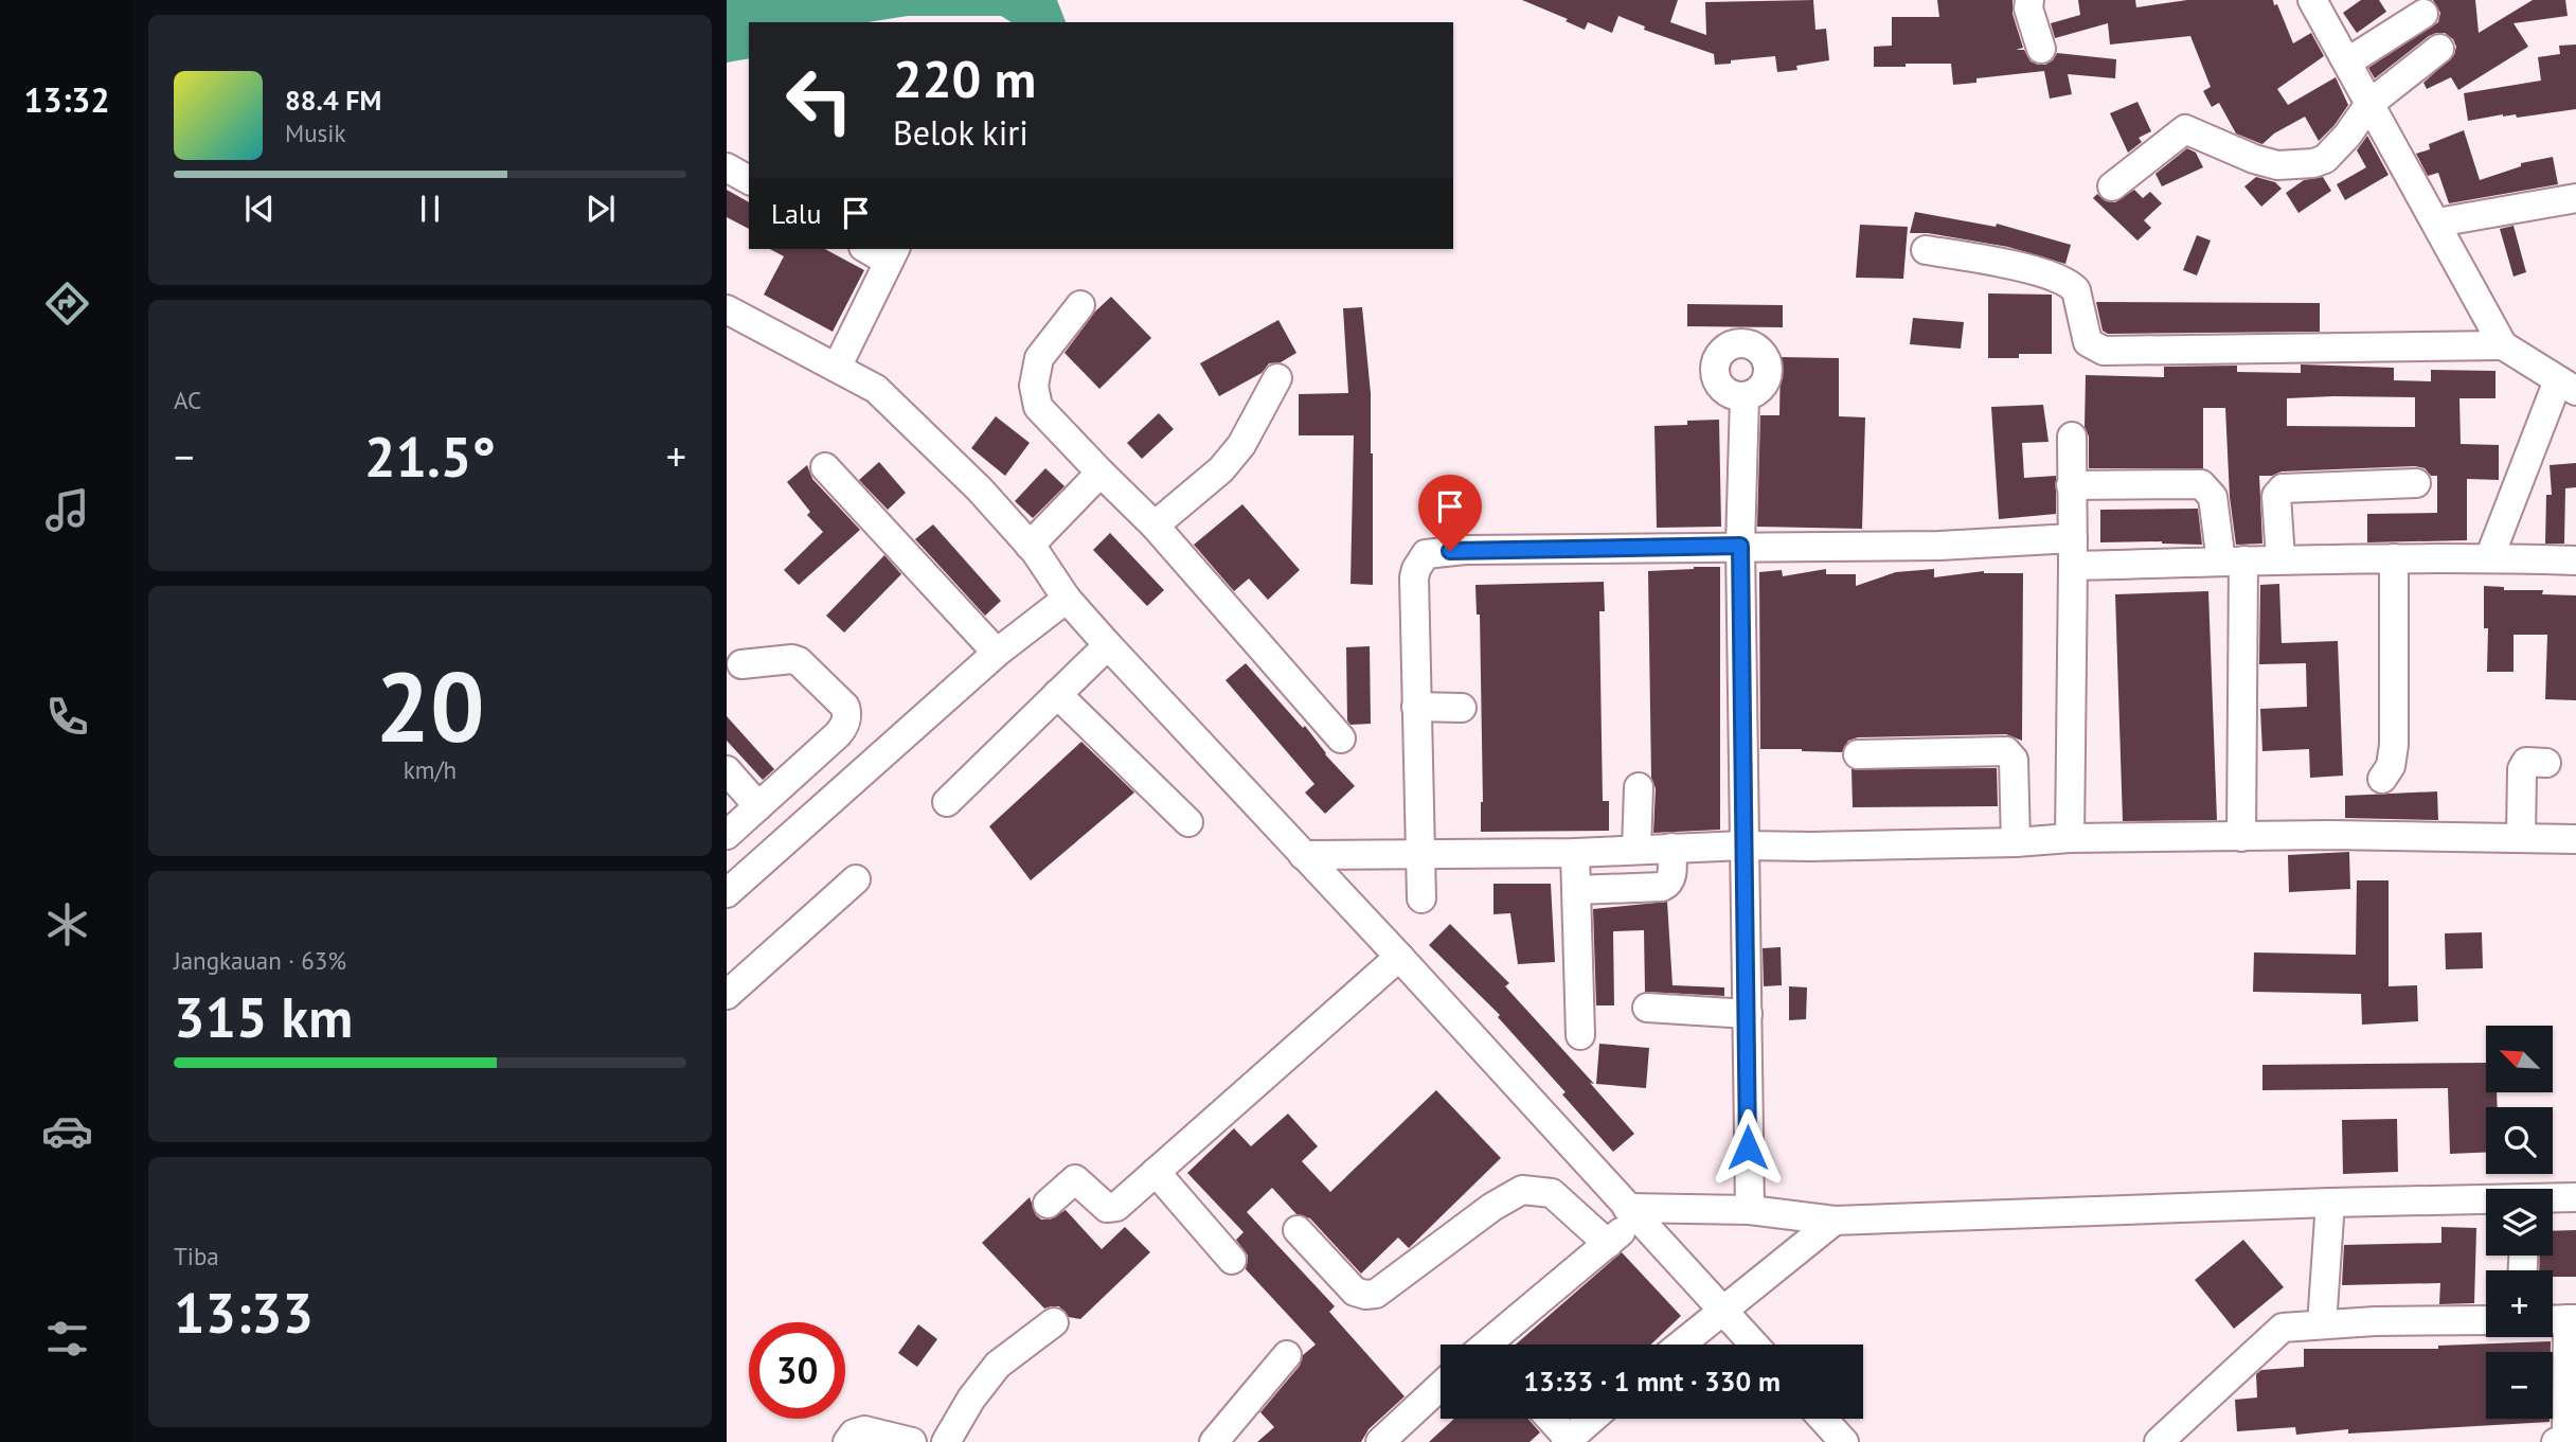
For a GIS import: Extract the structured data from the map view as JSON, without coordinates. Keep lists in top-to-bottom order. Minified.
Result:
{"north":"top left","page":{"tabs":"13:32","turn":["220 m","Belok kiri"],"song":["88.4 FM","Musik"],"then":"Lalu","tile":["AC",["20","km/h"],["Jangkauan · 63%","315 km"],["Tiba","13:33"]],"heat":["−","21.5°","+"],"map_buttons":["+","−"],"limit":"30","trip":"13:33 · 1 mnt · 330 m"}}
